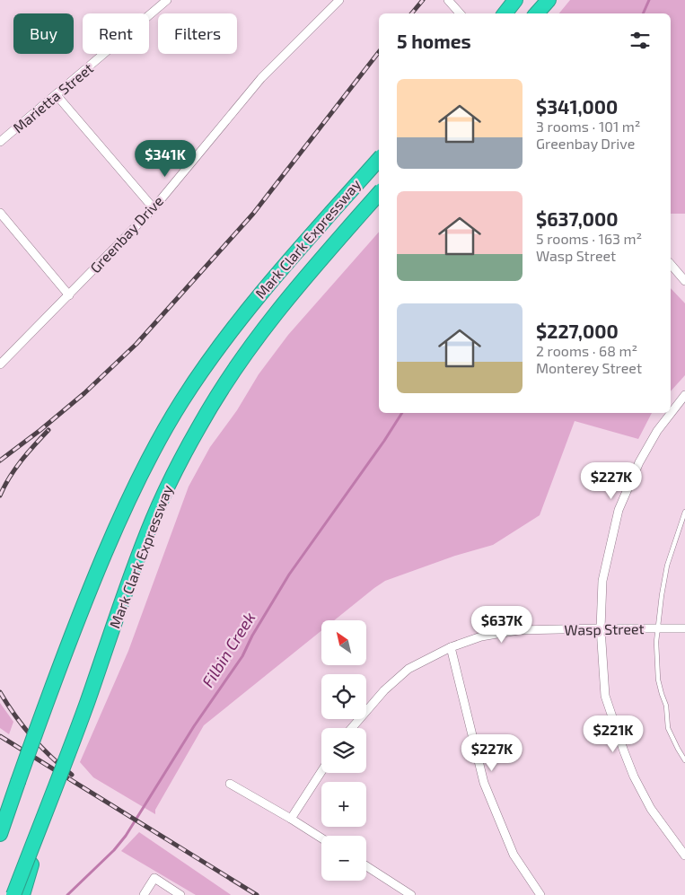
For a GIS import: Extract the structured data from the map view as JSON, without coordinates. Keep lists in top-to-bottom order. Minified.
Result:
{"streets":{"highway":["Mark Clark Expressway"],"street":["Marietta Street","Greenbay Drive","Wasp Street"]},"water":["Filbin Creek"],"north":"top left","page":{"chip":["Buy","Rent","Filters"],"heading":"5 homes","list":[{"name":"$341,000","note":"3 rooms · 101 m² · Greenbay Drive"},{"name":"$637,000","note":"5 rooms · 163 m² · Wasp Street"},{"name":"$227,000","note":"2 rooms · 68 m² · Monterey Street"}],"price":["$341K","$227K","$637K","$221K","$227K"],"map_buttons":["+","−"]}}
